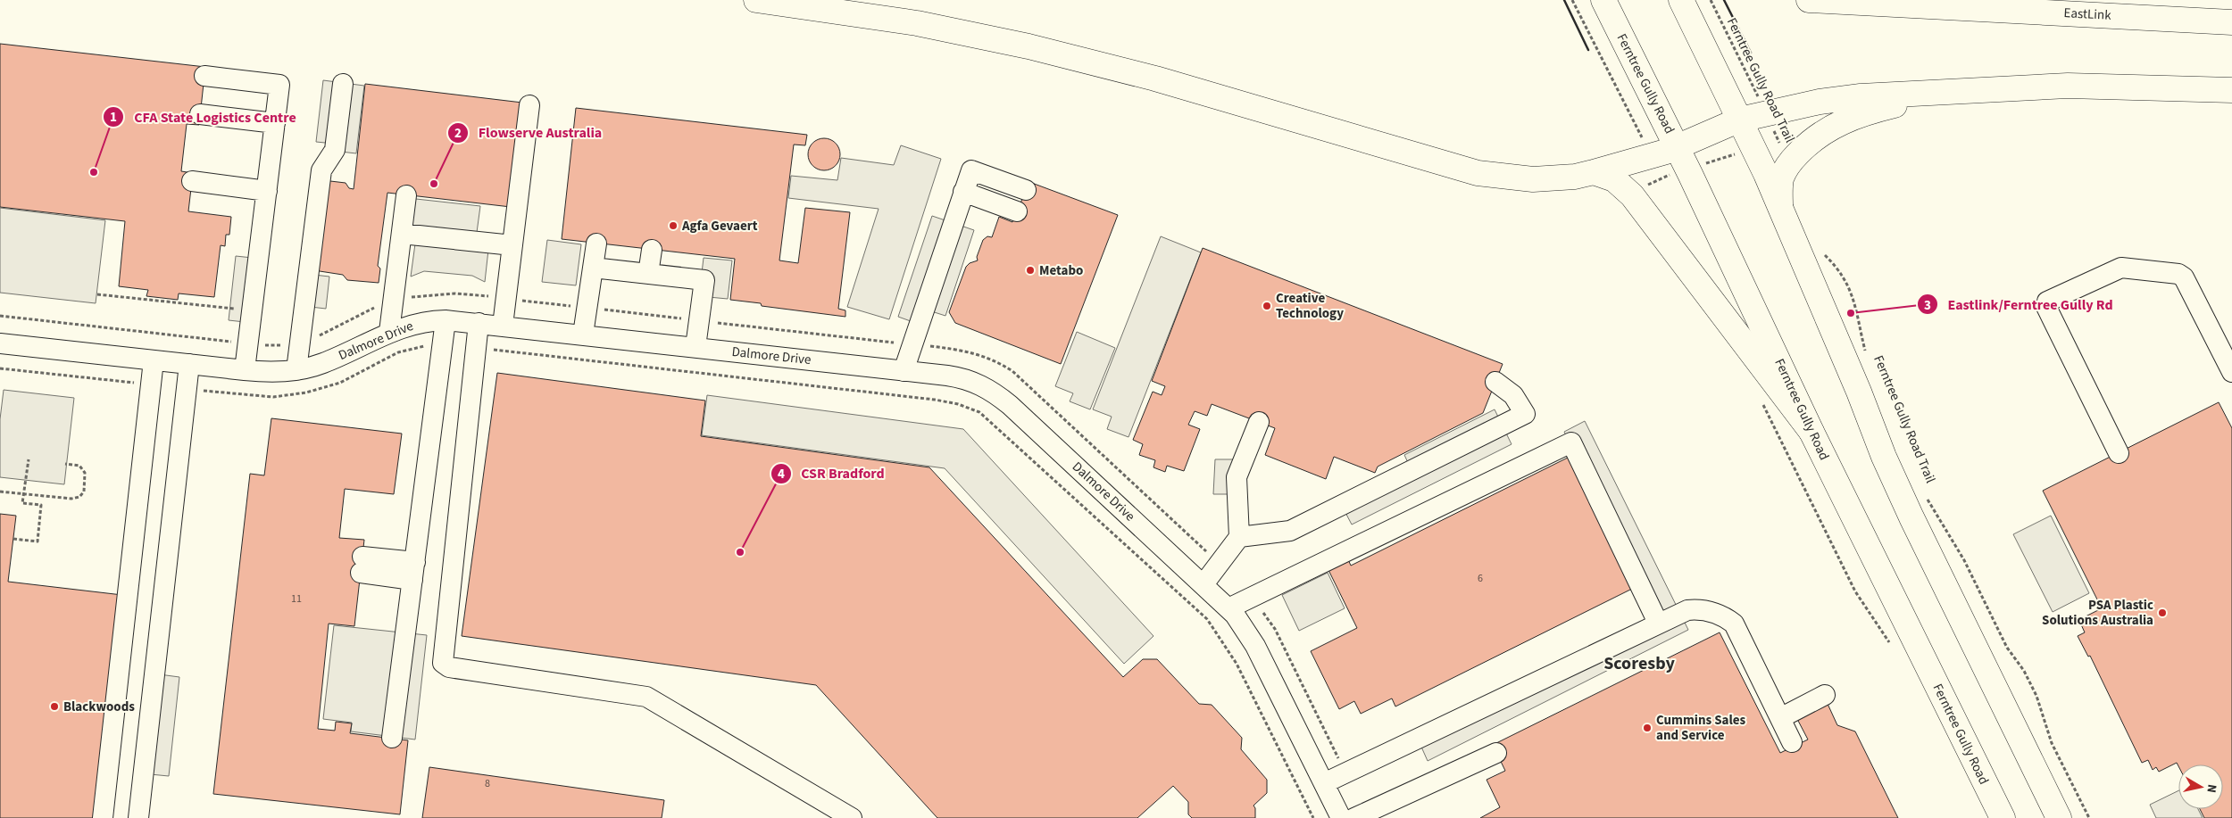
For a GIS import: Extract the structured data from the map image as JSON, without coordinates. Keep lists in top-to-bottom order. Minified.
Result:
{"streets":{"main road":["EastLink","Ferntree Gully Road"],"street":["Dalmore Drive"],"path":["Ferntree Gully Road Trail"]},"districts":["Scoresby"],"places":["CFA State Logistics Centre","Flowserve Australia","Agfa Gevaert","Metabo","Creative Technology","Eastlink/Ferntree Gully Rd","CSR Bradford","PSA Plastic Solutions Australia","Blackwoods","Cummins Sales and Service"],"house_numbers":["6","11","8"],"north":"right"}
